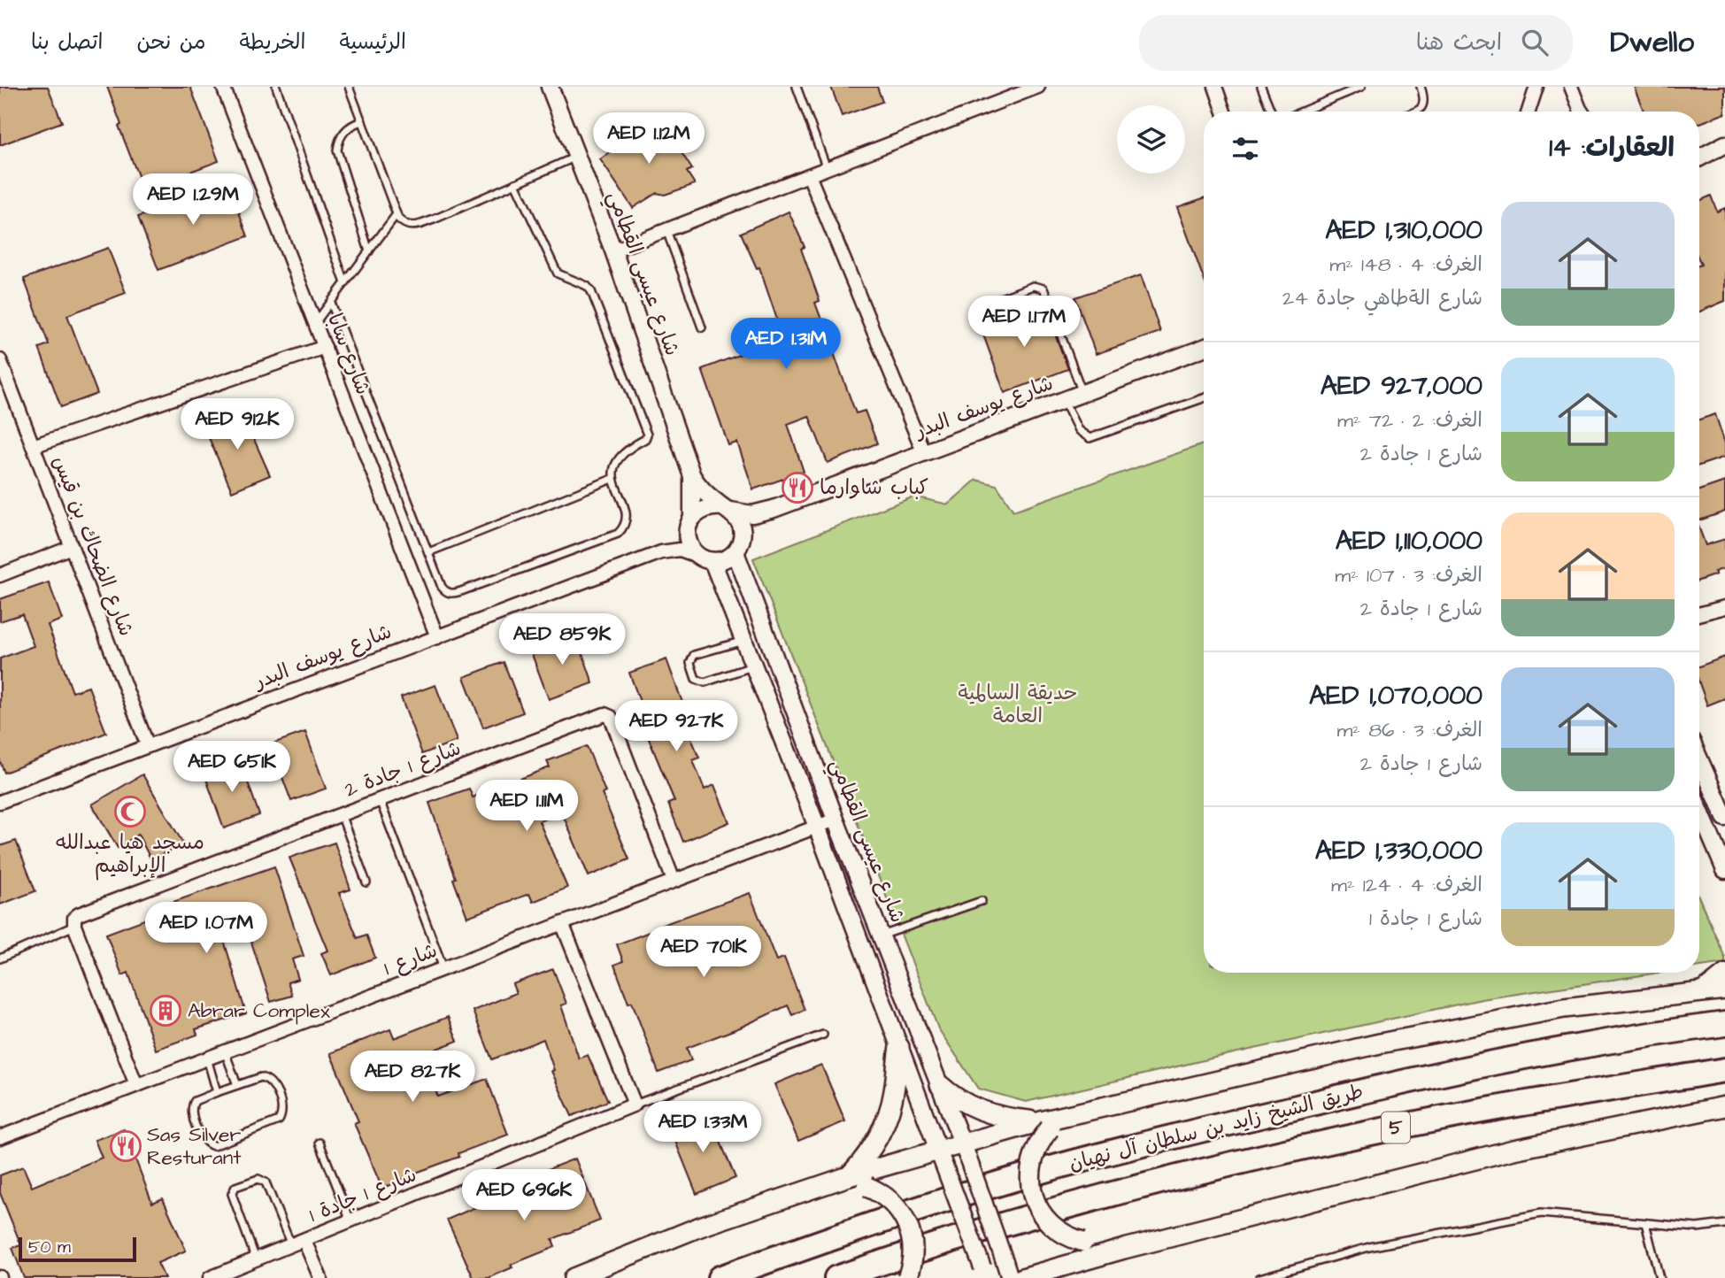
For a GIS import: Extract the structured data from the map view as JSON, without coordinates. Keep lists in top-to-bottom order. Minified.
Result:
{"streets":{"highway":["طريق الشيخ زايد بن سلطان آل نهيان","5"],"street":["شارع عيسى القطامي","شارع سابا","شارع يوسف البدر","شارع الضحاك بن قيس","شارع 1 جادة 2","شارع 1","شارع 1 جادة 1"]},"crossings":[["شارع عيسى القطامي","شارع يوسف البدر"],["شارع عيسى القطامي","شارع 1"],["شارع سابا","شارع يوسف البدر"],["شارع يوسف البدر","شارع الضحاك بن قيس"],["شارع 1 جادة 2","شارع 1"]],"parks":["حديقة السالمية العامة"],"places":{"restaurant":["كباب شاوارما","Sas Silver Resturant"],"mosque":["مسجد هيا عبدالله الإبراهيم"],"building":["Abrar Complex"]},"scale_bar":"50 m","page":{"header":"Dwello","search":"ابحث هنا","nav":["الرئيسية","الخريطة","من نحن","اتصل بنا"],"heading":"العقارات: 14","price":["AED 1.12M","AED 1.29M","AED 1.17M","AED 1.31M","AED 912K","AED 859K","AED 927K","AED 651K","AED 1.11M","AED 1.07M","AED 701K","AED 827K","AED 1.33M","AED 696K"],"list":[{"name":"AED 1,310,000","note":"الغرف: 4 · 148 m² · شارع الةطاهي جادة 24"},{"name":"AED 927,000","note":"الغرف: 2 · 72 m² · شارع 1 جادة 2"},{"name":"AED 1,110,000","note":"الغرف: 3 · 107 m² · شارع 1 جادة 2"},{"name":"AED 1,070,000","note":"الغرف: 3 · 86 m² · شارع 1 جادة 2"},{"name":"AED 1,330,000","note":"الغرف: 4 · 124 m² · شارع 1 جادة 1"}],"scale":"50 m"}}
